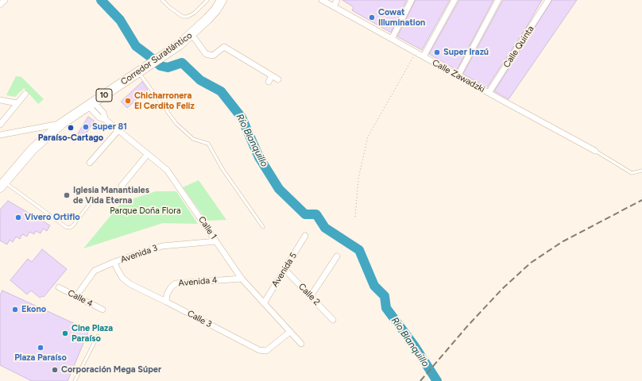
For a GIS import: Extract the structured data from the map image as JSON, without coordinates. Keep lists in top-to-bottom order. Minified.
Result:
{"streets":{"main road":["Corredor Suratlántico","10"],"street":["Calle Quinta","Calle Zawadzki","Calle 1","Avenida 3","Avenida 5","Avenida 4","Calle 2","Calle 4","Calle 3"]},"crossings":[["Calle Quinta","Calle Zawadzki"],["Corredor Suratlántico","Calle 1"],["Calle 1","Avenida 3"],["Calle 1","Avenida 5"],["Calle 1","Avenida 4"],["Calle 1","Calle 3"],["Avenida 3","Calle 4"],["Avenida 3","Calle 3"],["Avenida 5","Calle 2"],["Avenida 4","Calle 3"]],"water":["Río Blanquillo"],"parks":["Parque Doña Flora"],"places":["Cowat Illumination","Super Irazú","Chicharronera El Cerdito Feliz","Super 81","Paraíso-Cartago","Iglesia Manantiales de Vida Eterna","Vivero Ortiflo","Ekono","Cine Plaza Paraíso","Plaza Paraíso","Corporación Mega Súper"]}
